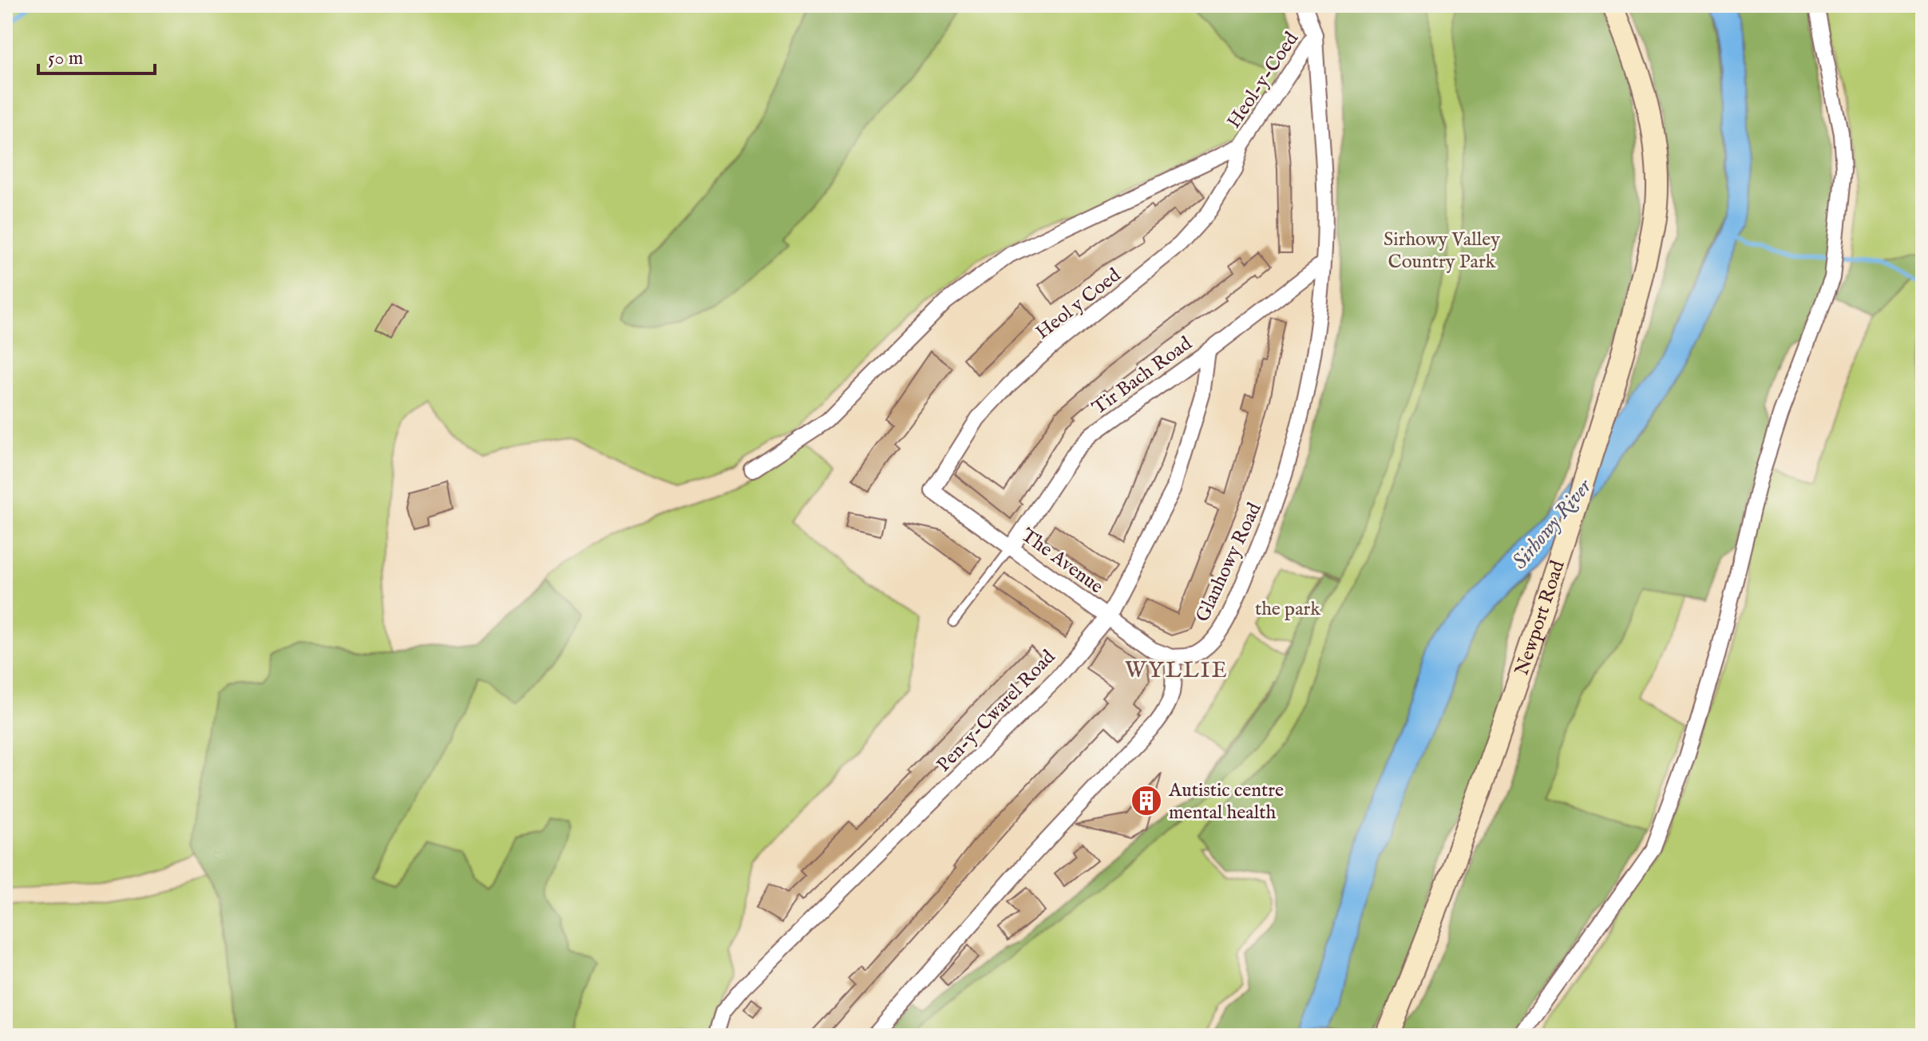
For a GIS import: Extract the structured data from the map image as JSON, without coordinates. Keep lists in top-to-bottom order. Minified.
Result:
{"streets":{"main road":["Newport Road"],"street":["Heol-y-Coed","Heol y Coed","Tir Bach Road","The Avenue","Glanhowy Road","Pen-y-Cwarel Road"]},"crossings":[["Heol-y-Coed","Heol y Coed"],["Heol-y-Coed","Glanhowy Road"],["Heol y Coed","The Avenue"],["Tir Bach Road","The Avenue"],["Tir Bach Road","Glanhowy Road"],["Tir Bach Road","Pen-y-Cwarel Road"],["The Avenue","Glanhowy Road"],["The Avenue","Pen-y-Cwarel Road"]],"districts":["WYLLIE"],"water":["Sirhowy River"],"parks":["Sirhowy Valley Country Park","the park"],"places":{"building":["Autistic centre mental health"]},"scale_bar":"50 m"}
